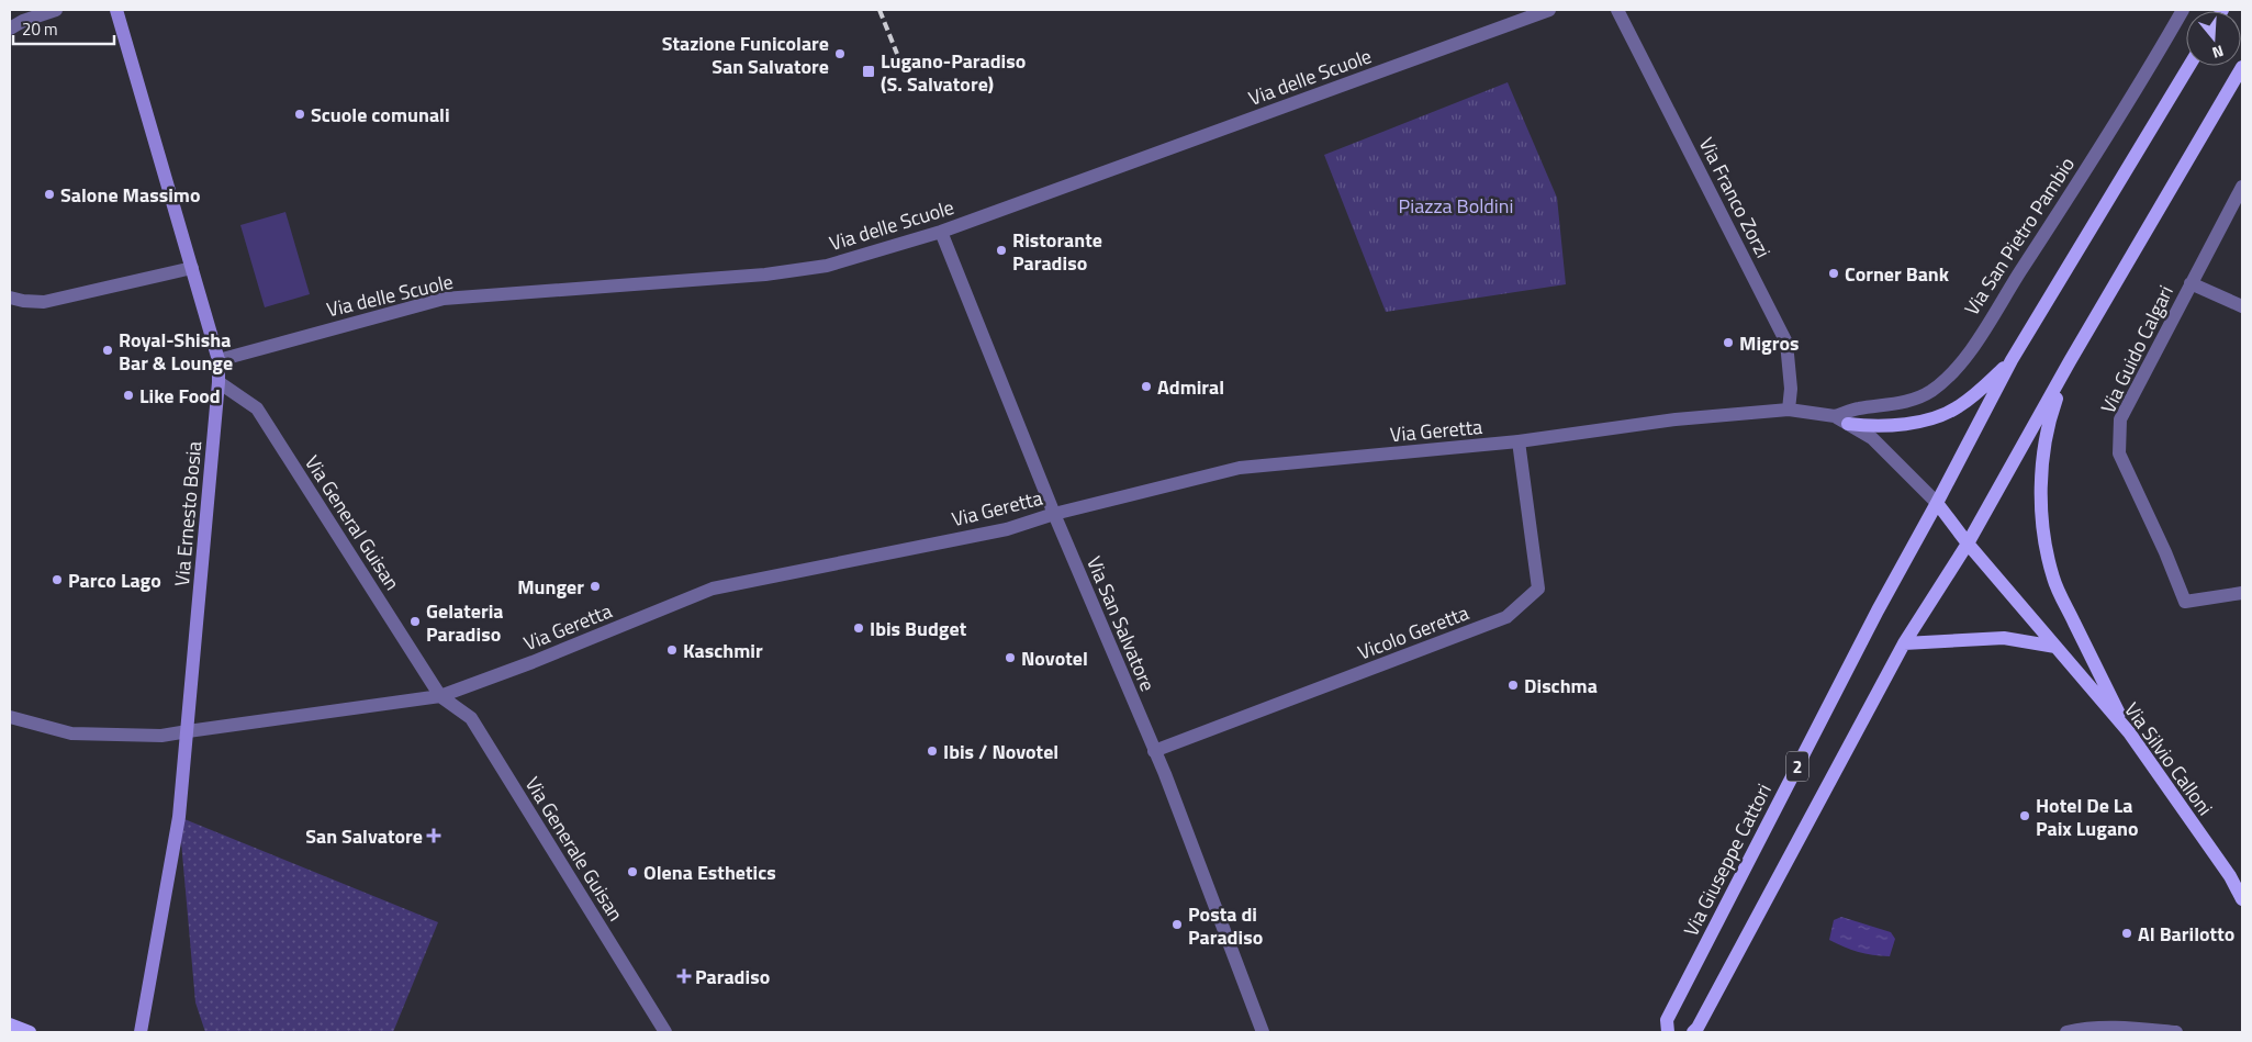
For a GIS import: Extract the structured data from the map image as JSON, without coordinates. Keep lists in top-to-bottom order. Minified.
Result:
{"streets":{"main road":["Via Silvio Calloni","2","Via Giuseppe Cattori"],"street":["Via delle Scuole","Via Franco Zorzi","Via San Pietro Pambio","Via Guido Calgari","Via Geretta","Via Ernesto Bosia","Via General Guisan","Via San Salvatore","Vicolo Geretta","Via Generale Guisan"]},"crossings":[["Via delle Scuole","Via Ernesto Bosia"],["Via delle Scuole","Via San Salvatore"],["Via Franco Zorzi","Via Geretta"],["Via San Pietro Pambio","Via Geretta"],["Via Geretta","Via Ernesto Bosia"],["Via Geretta","Via General Guisan"],["Via Geretta","Via San Salvatore"],["Via Geretta","Vicolo Geretta"],["Via Geretta","Via Generale Guisan"],["Via Ernesto Bosia","Via General Guisan"],["Via General Guisan","Via Generale Guisan"],["Via San Salvatore","Vicolo Geretta"],["Via Silvio Calloni","Via Giuseppe Cattori"]],"parks":["Piazza Boldini"],"places":{"other":["Stazione Funicolare San Salvatore","Scuole comunali","Salone Massimo","Ristorante Paradiso","Corner Bank","Migros","Royal-Shisha Bar & Lounge","Admiral","Like Food","Parco Lago","Munger","Gelateria Paradiso","Ibis Budget","Kaschmir","Novotel","Dischma","Ibis / Novotel","Hotel De La Paix Lugano","Olena Esthetics","Posta di Paradiso","Al Barilotto"],"transit":["Lugano-Paradiso (S. Salvatore)"],"health":["San Salvatore","Paradiso"]},"scale_bar":"20 m","north":"bottom"}
